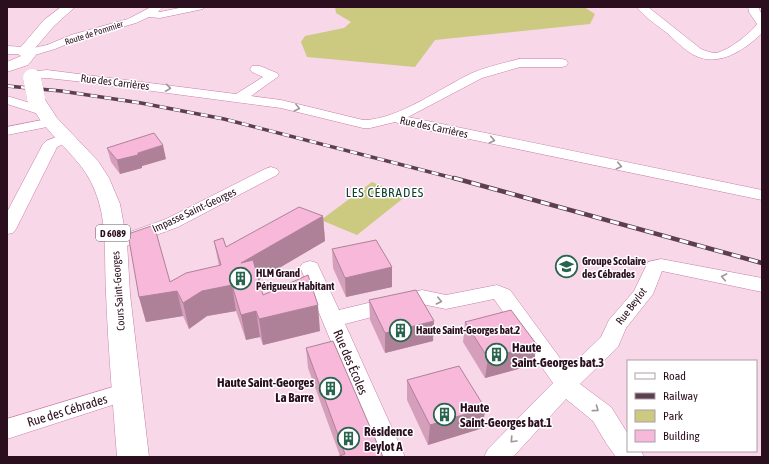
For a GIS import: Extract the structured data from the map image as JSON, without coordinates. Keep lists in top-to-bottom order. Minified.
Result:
{"streets":{"main road":["D 6089","Cours Saint-Georges"],"street":["Route de Pommier","Rue des Carrières","Impasse Saint-Georges","Rue Beylot","Rue des Écoles","Rue des Cébrades"]},"crossings":[["Route de Pommier","Cours Saint-Georges"],["Rue des Carrières","Cours Saint-Georges"],["Impasse Saint-Georges","Cours Saint-Georges"],["Cours Saint-Georges","Rue des Cébrades"]],"one_way":["Rue des Carrières","Rue Beylot"],"districts":["LES CÉBRADES"],"places":{"school or university":["Groupe Scolaire des Cébrades"],"building":["HLM Grand Périgueux Habitant","Haute Saint-Georges bat.2","Haute Saint-Georges bat.3","Haute Saint-Georges La Barre","Haute Saint-Georges bat.1","Résidence Beylot A"]},"legend":["Road","Railway","Park","Building"]}
